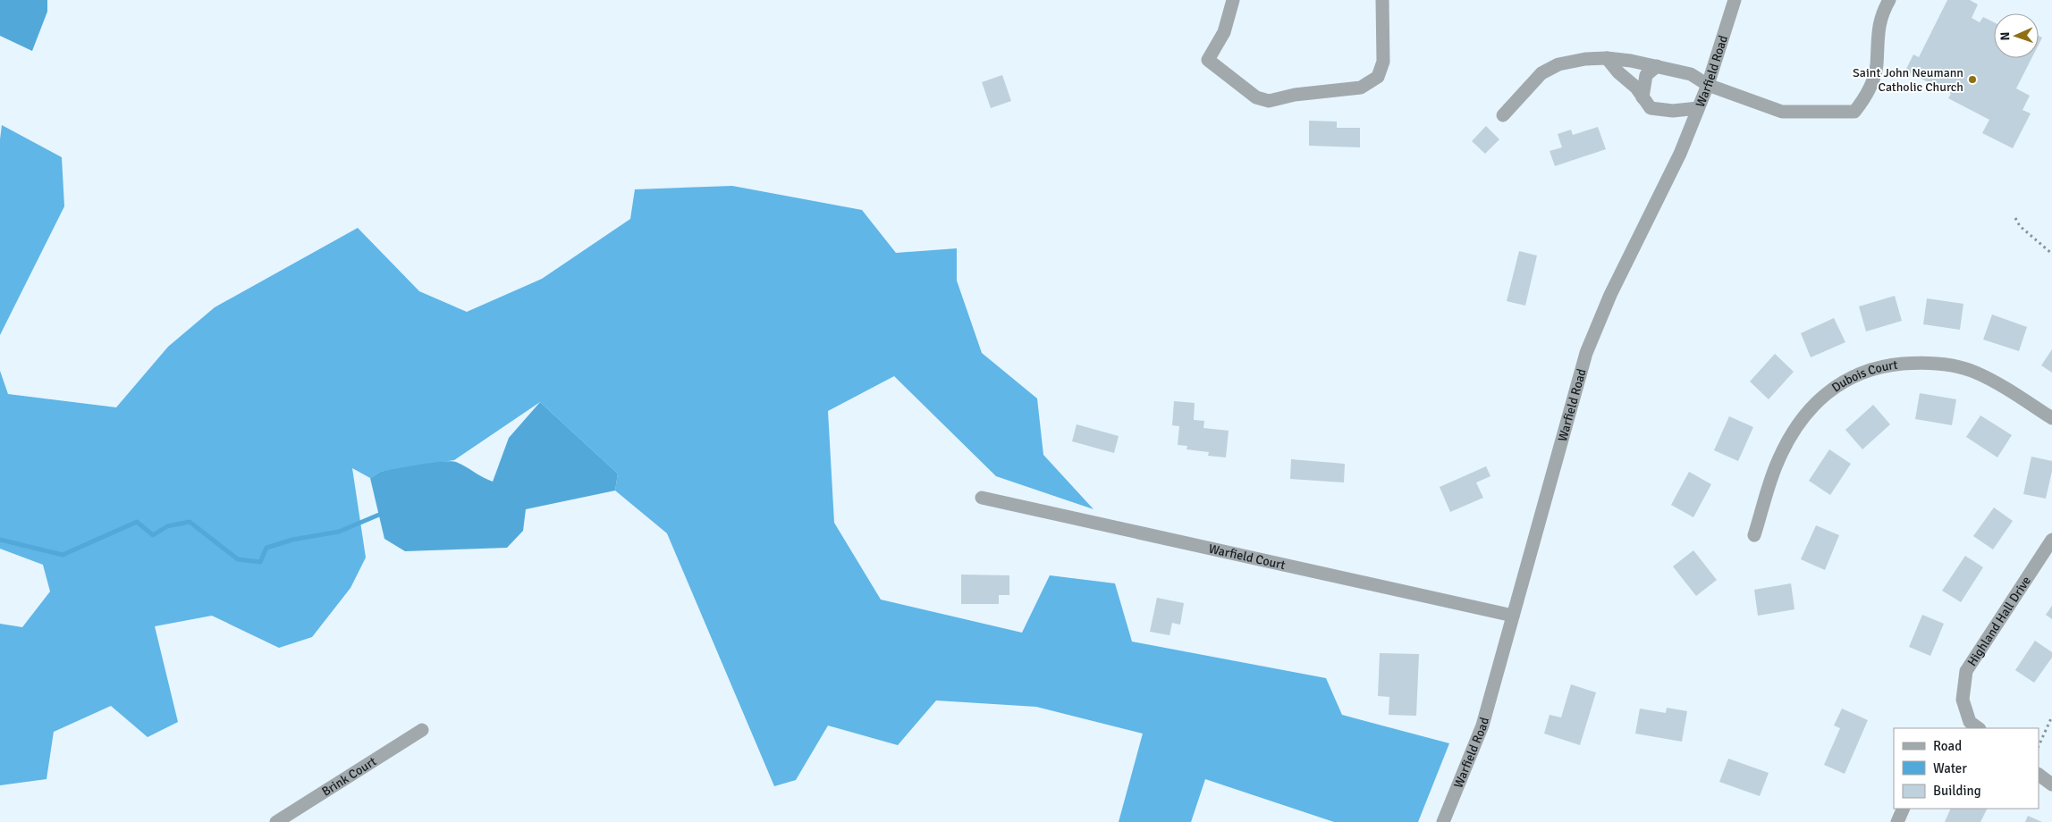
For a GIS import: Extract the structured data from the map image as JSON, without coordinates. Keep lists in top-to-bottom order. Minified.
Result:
{"streets":{"street":["Warfield Road","Dubois Court","Warfield Court","Highland Hall Drive","Brink Court"]},"crossings":[["Warfield Road","Warfield Court"]],"places":["Saint John Neumann Catholic Church"],"legend":["Road","Water","Building"],"north":"left"}
